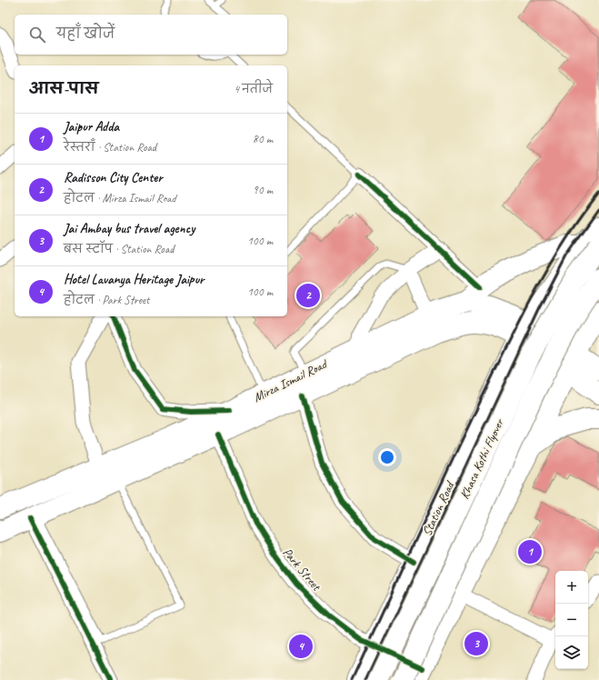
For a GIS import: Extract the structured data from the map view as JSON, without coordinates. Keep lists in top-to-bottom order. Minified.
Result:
{"streets":{"main road":["Mirza Ismail Road","Khasa Kothi Flyover","Station Road"],"street":["Park Street"]},"crossings":[["Mirza Ismail Road","Station Road"],["Mirza Ismail Road","Park Street"],["Khasa Kothi Flyover","Station Road"],["Station Road","Park Street"]],"page":{"search":"यहाँ खोजें","heading":["आस-पास","4 नतीजे"],"list":[{"mark":"1","name":"Jaipur Adda","note":"रेस्तराँ · Station Road","value":"80 m"},{"mark":"2","name":"Radisson City Center","note":"होटल · Mirza Ismail Road","value":"90 m"},{"mark":"3","name":"Jai Ambay bus travel agency","note":"बस स्टॉप · Station Road","value":"100 m"},{"mark":"4","name":"Hotel Lavanya Heritage Jaipur","note":"होटल · Park Street","value":"100 m"}],"pins":["2","1","3","4"],"map_buttons":["+","−"]}}
